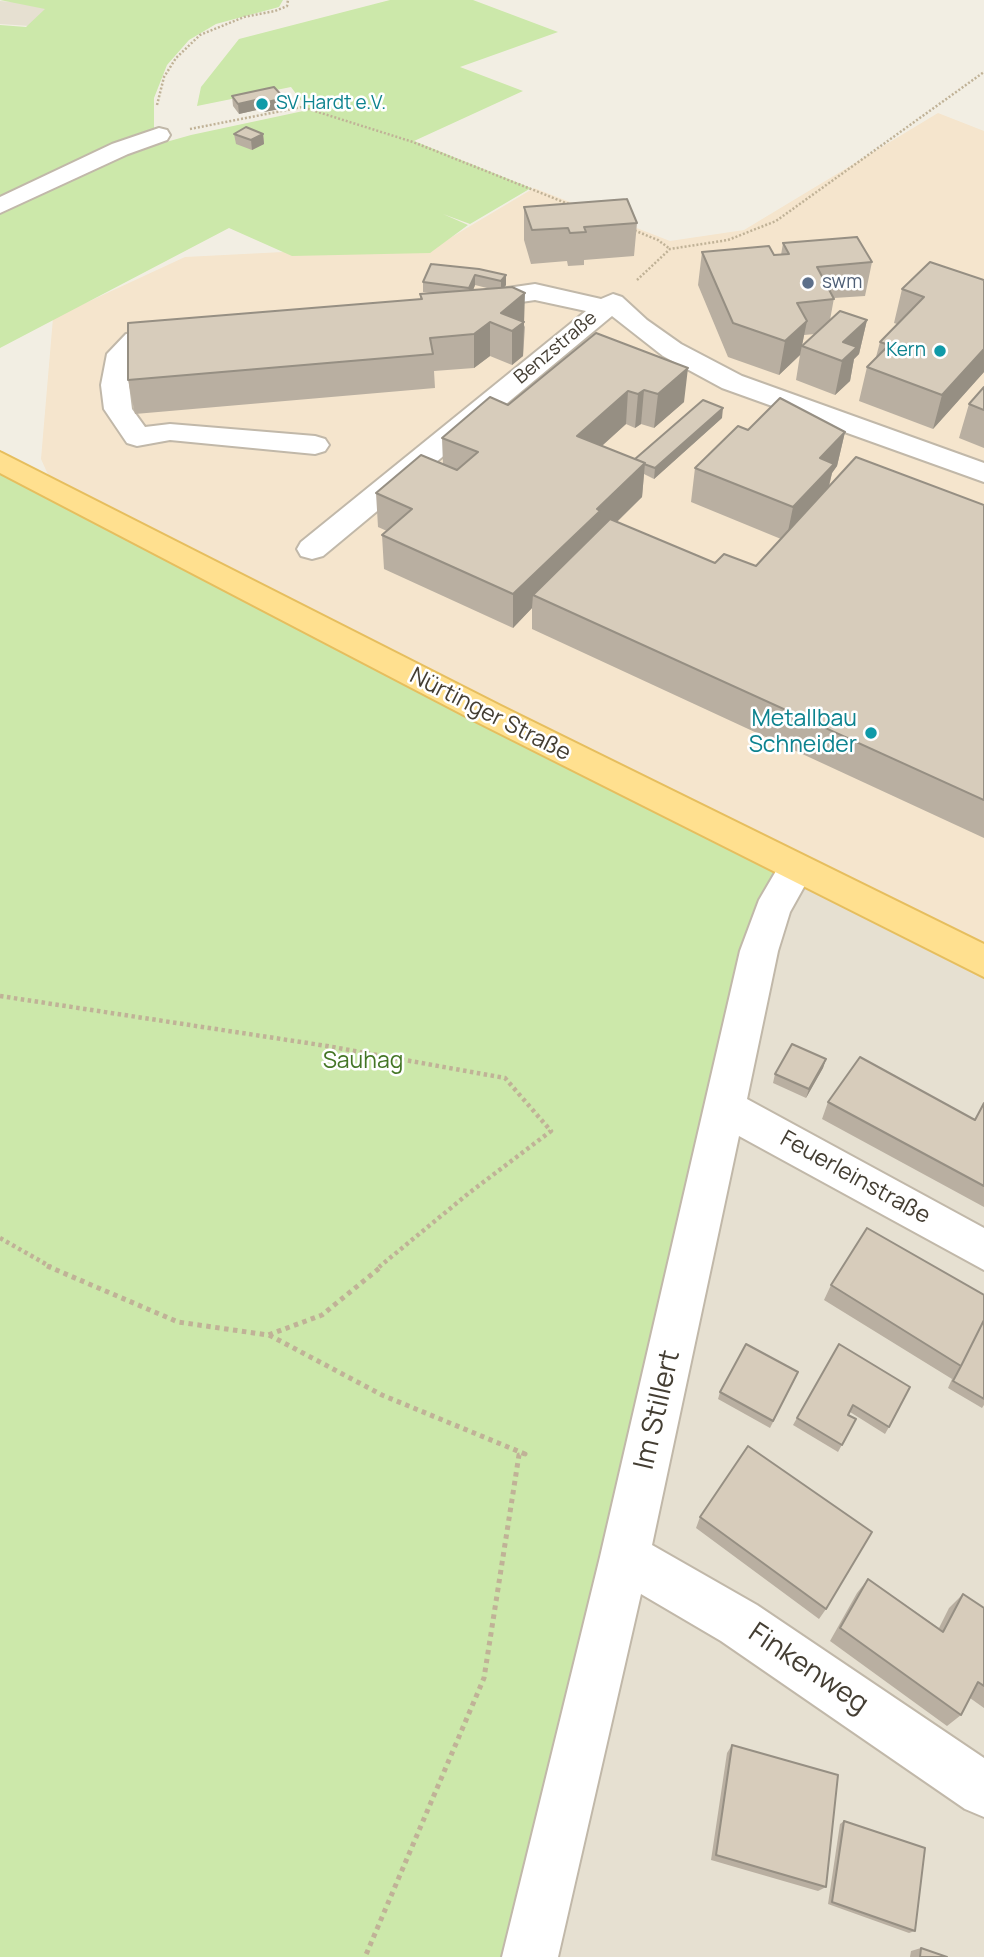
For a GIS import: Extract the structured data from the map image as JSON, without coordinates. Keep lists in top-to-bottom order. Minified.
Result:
{"streets":{"main road":["Nürtinger Straße"],"street":["Benzstraße","Feuerleinstraße","Im Stillert","Finkenweg"]},"crossings":[["Nürtinger Straße","Im Stillert"],["Feuerleinstraße","Im Stillert"],["Im Stillert","Finkenweg"]],"parks":["Sauhag"],"places":["SV Hardt e.V.","swm","Kern","Metallbau Schneider"]}
